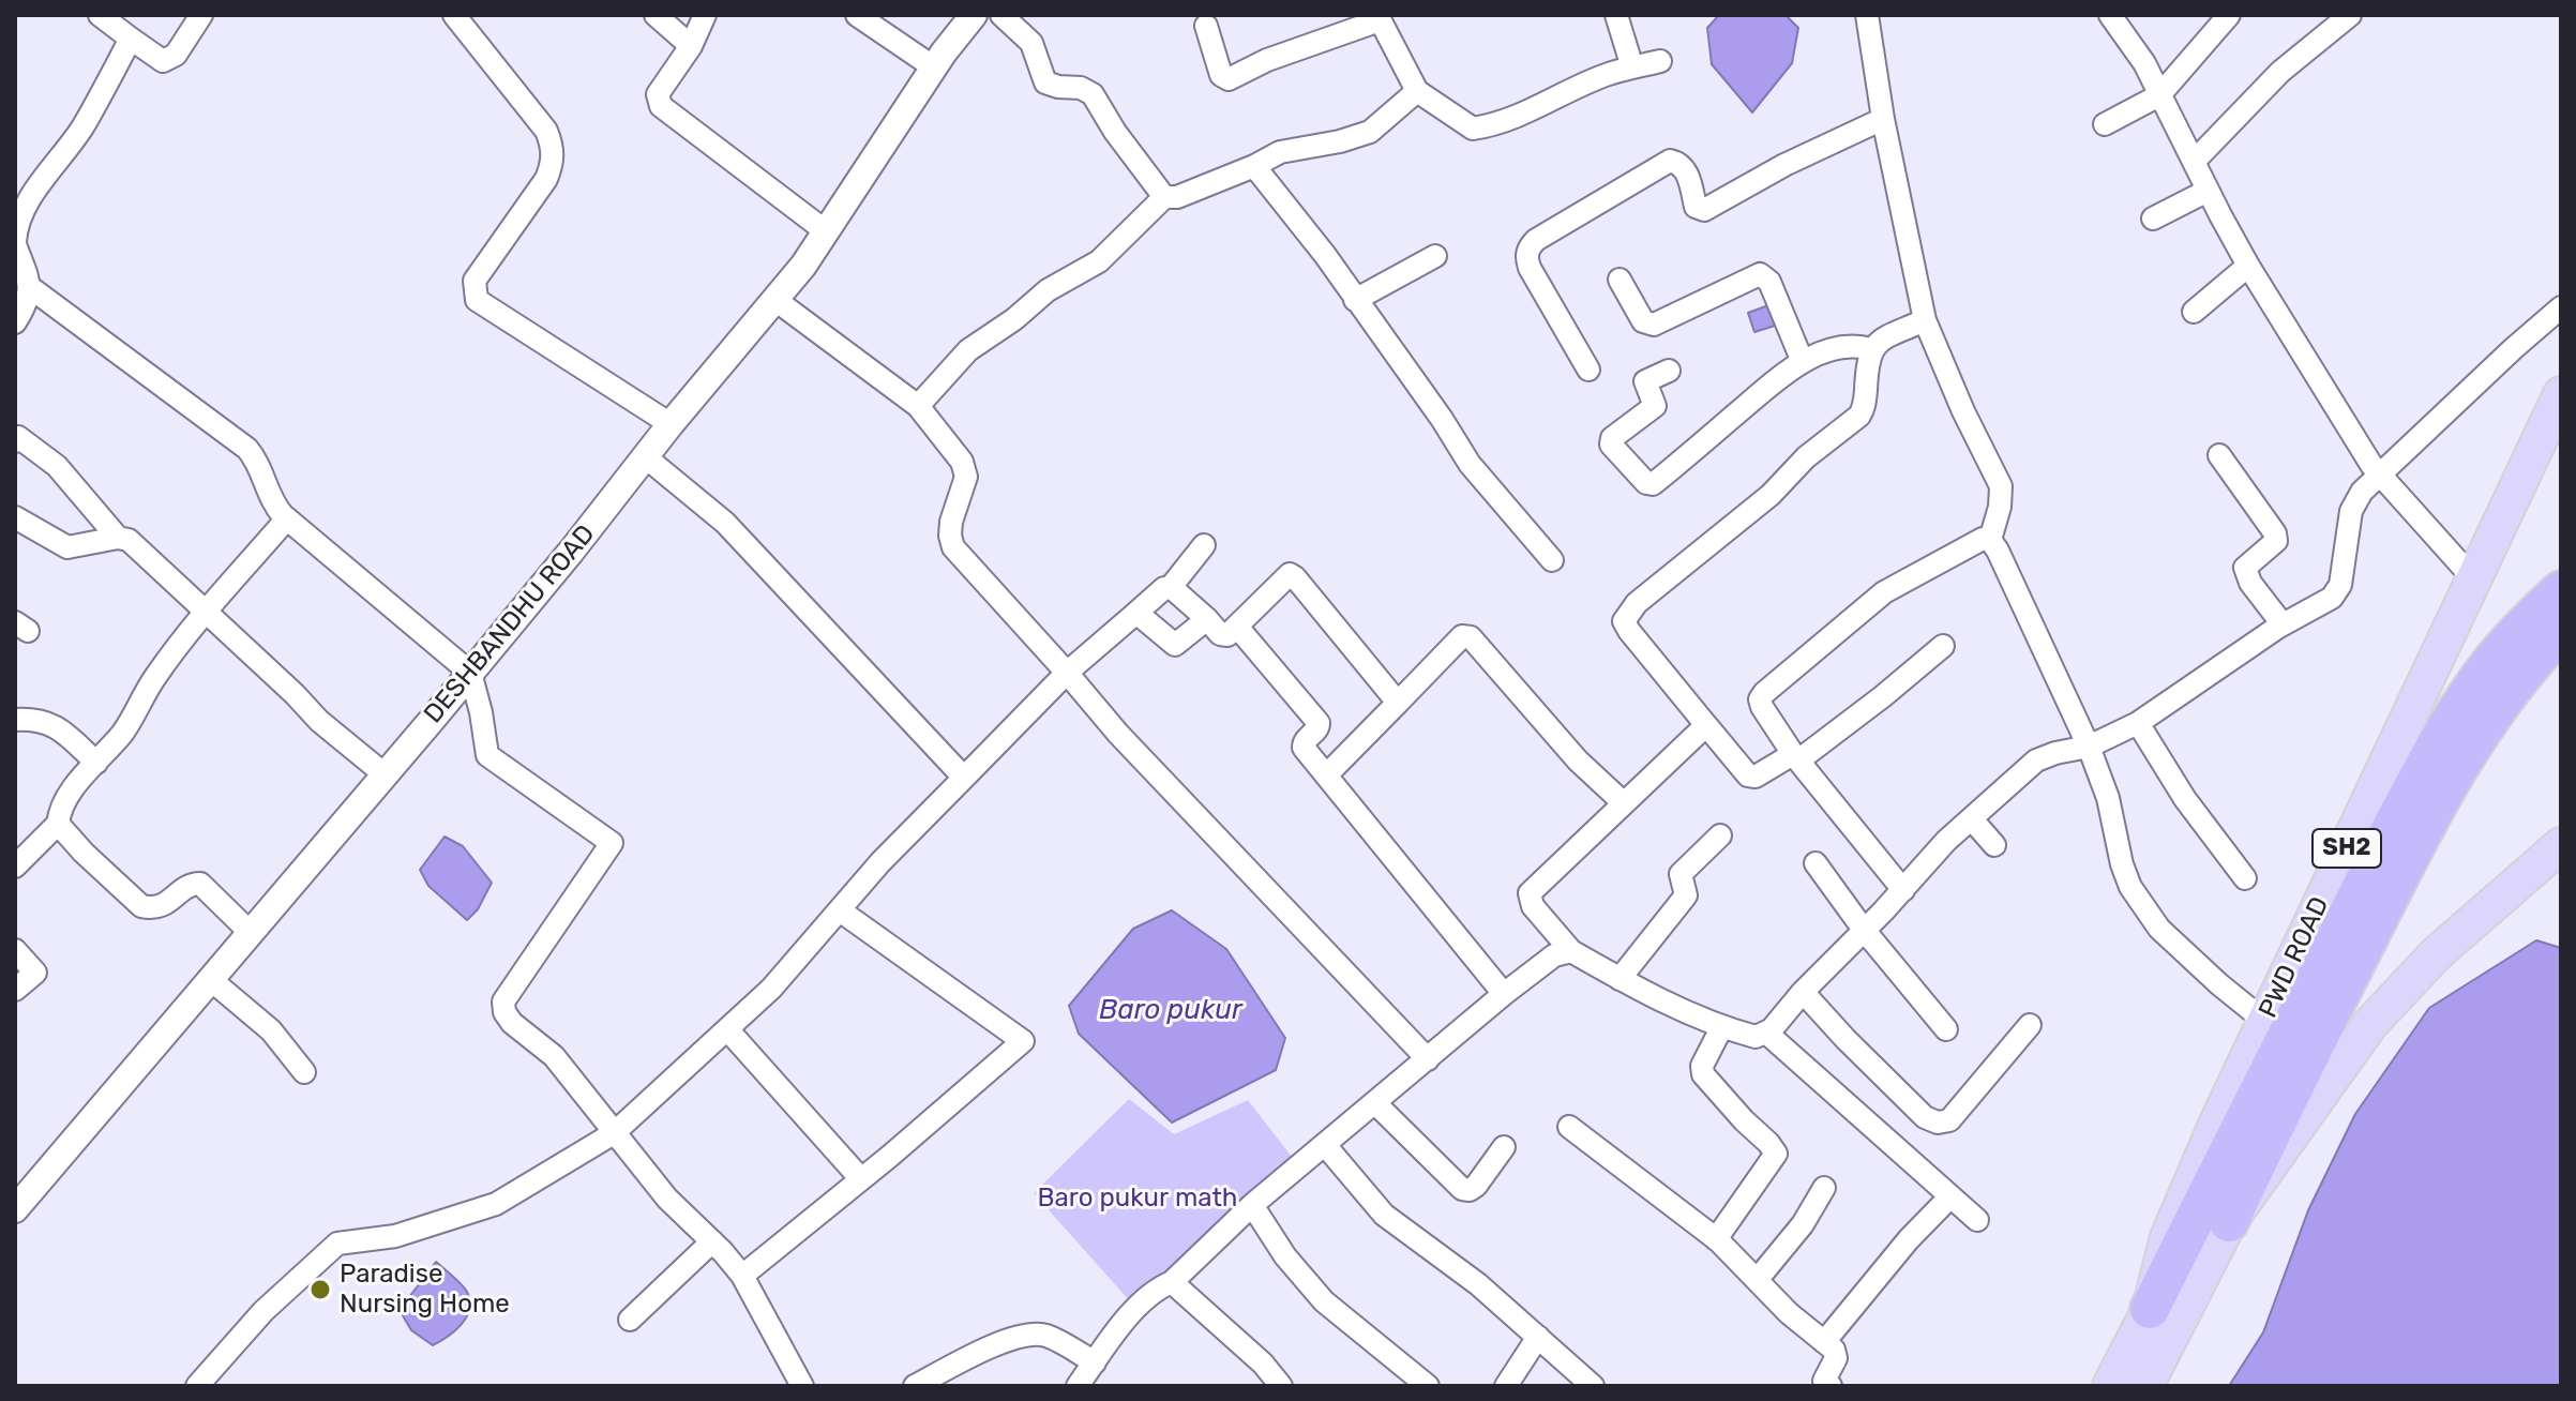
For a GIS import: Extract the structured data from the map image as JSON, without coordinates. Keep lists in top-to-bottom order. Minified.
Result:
{"streets":{"main road":["SH2","PWD ROAD"],"street":["DESHBANDHU ROAD"]},"water":["Baro pukur"],"parks":["Baro pukur math"],"places":["Paradise Nursing Home"]}
